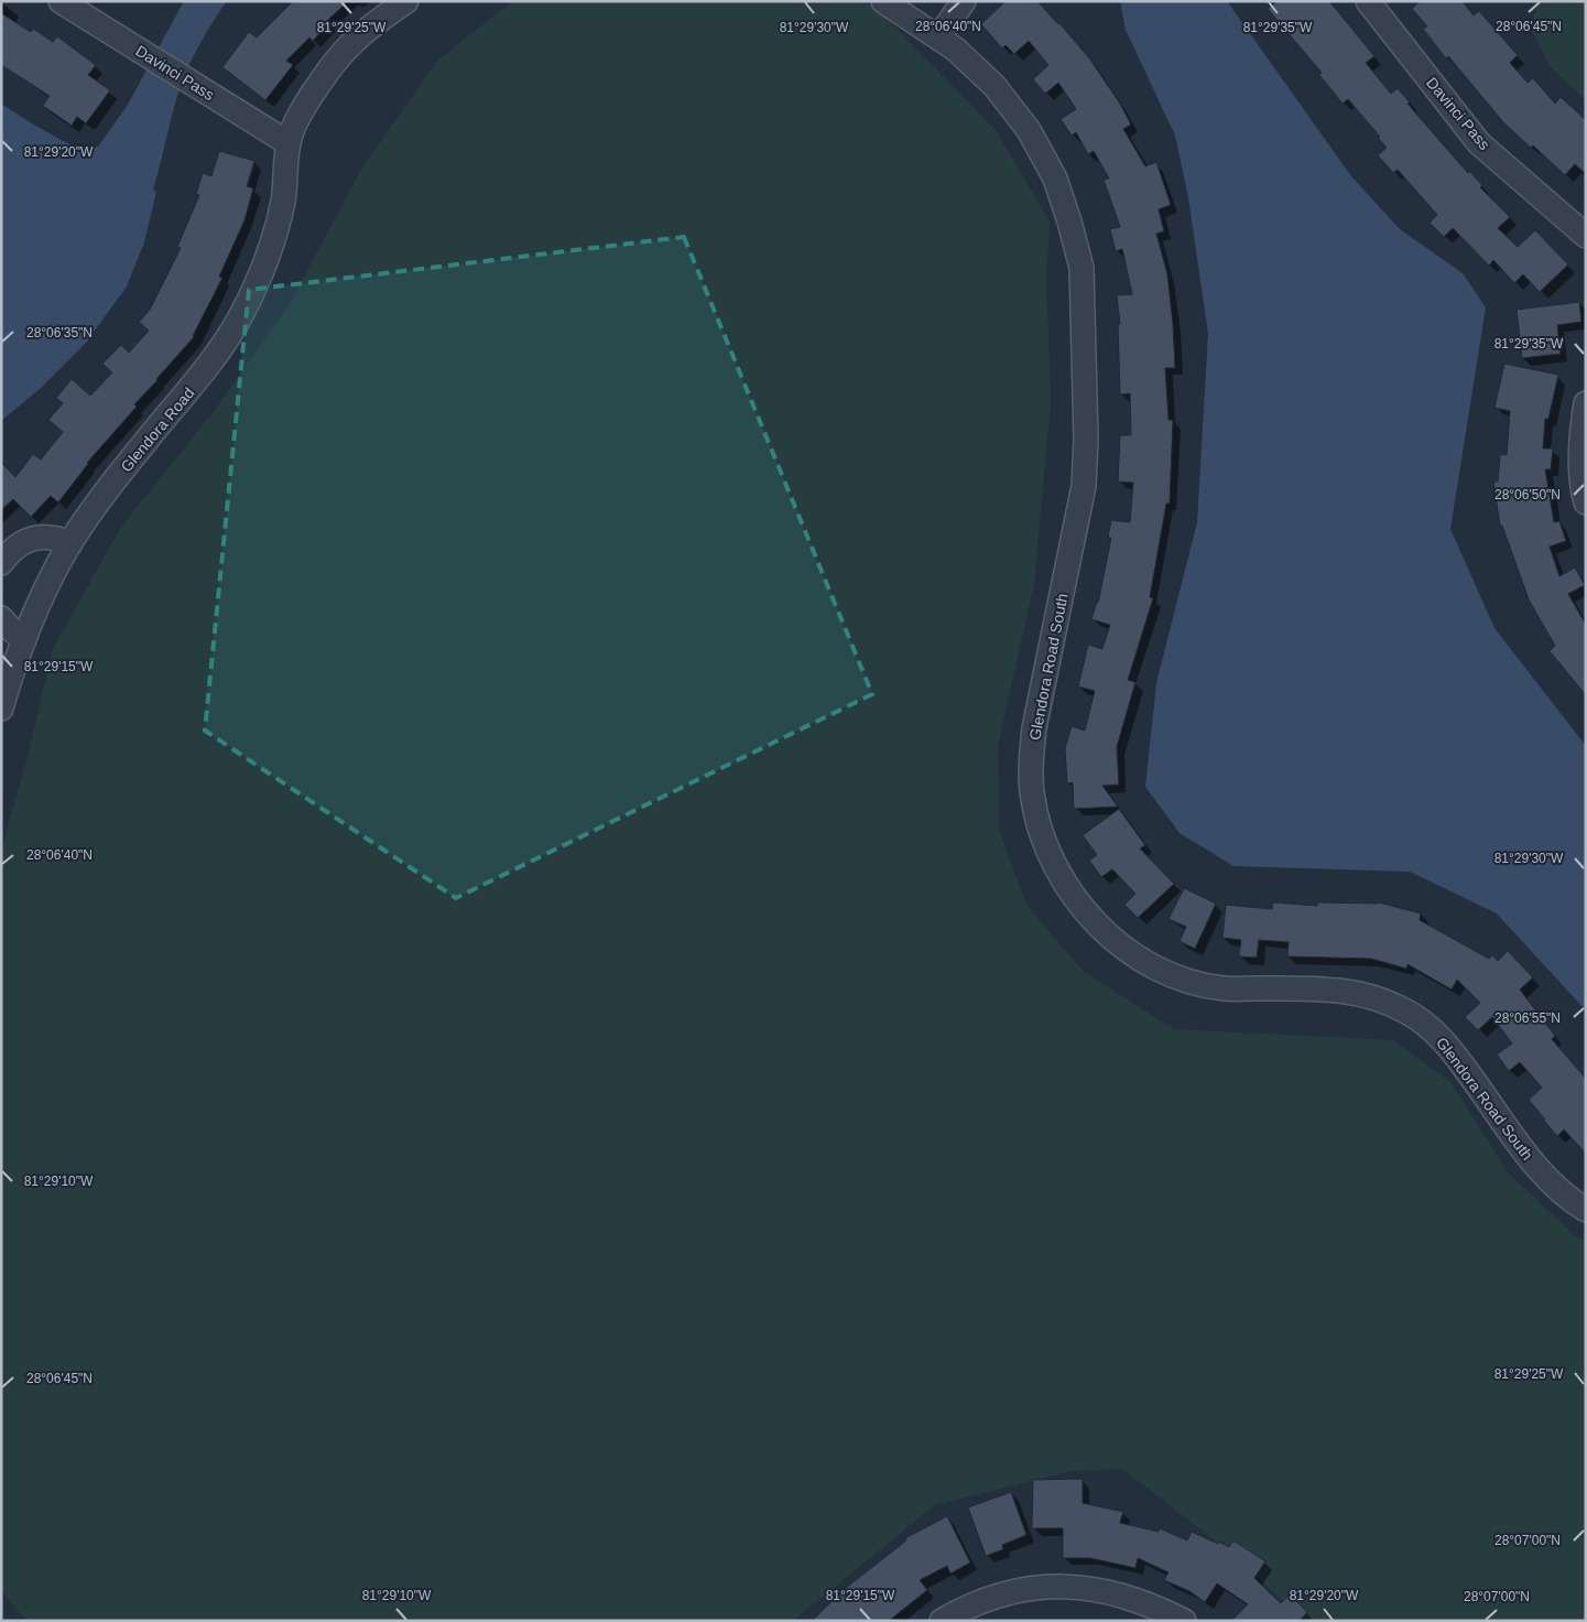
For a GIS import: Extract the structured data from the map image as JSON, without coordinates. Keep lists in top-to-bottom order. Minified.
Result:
{"streets":{"street":["Davinci Pass","Glendora Road","Glendora Road South"]},"crossings":[["Davinci Pass","Glendora Road"]],"coordinates":["28°06'40\"N","28°06'45\"N","81°29'25\"W","81°29'30\"W","81°29'35\"W","81°29'20\"W","28°06'35\"N","28°06'50\"N","81°29'15\"W","28°06'55\"N","81°29'10\"W","28°07'00\"N"]}
